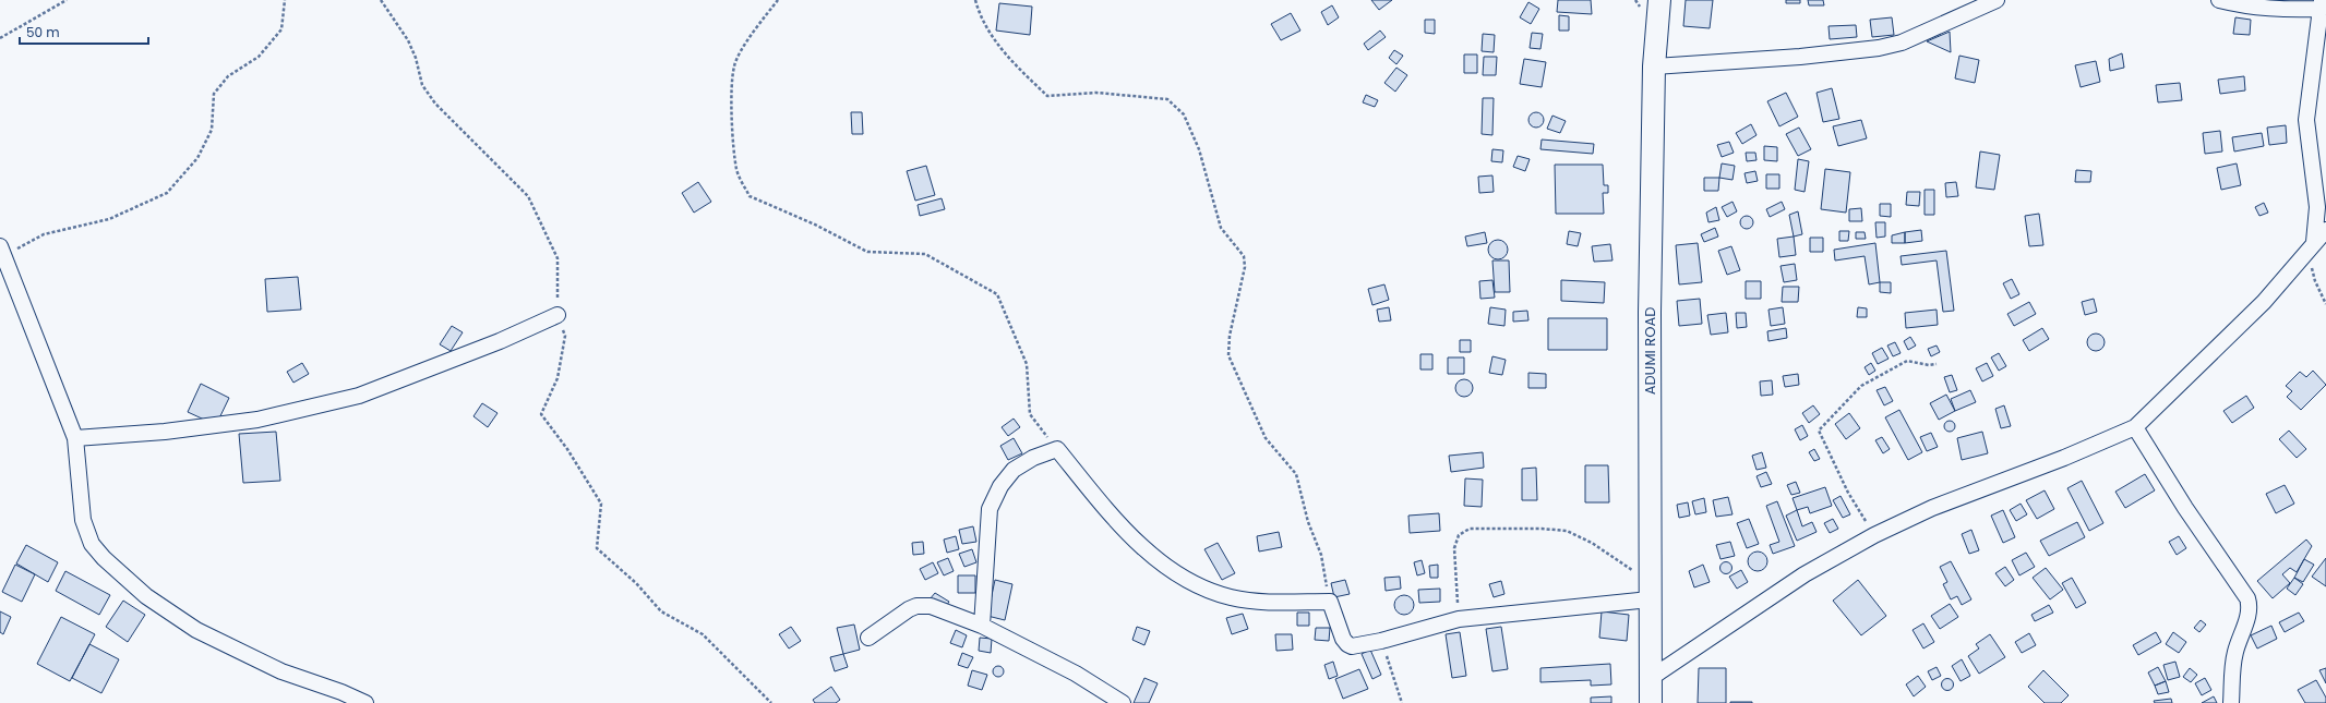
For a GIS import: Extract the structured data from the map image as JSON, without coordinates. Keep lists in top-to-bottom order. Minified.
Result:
{"streets":{"main road":["ADUMI ROAD"]},"scale_bar":"50 m"}
